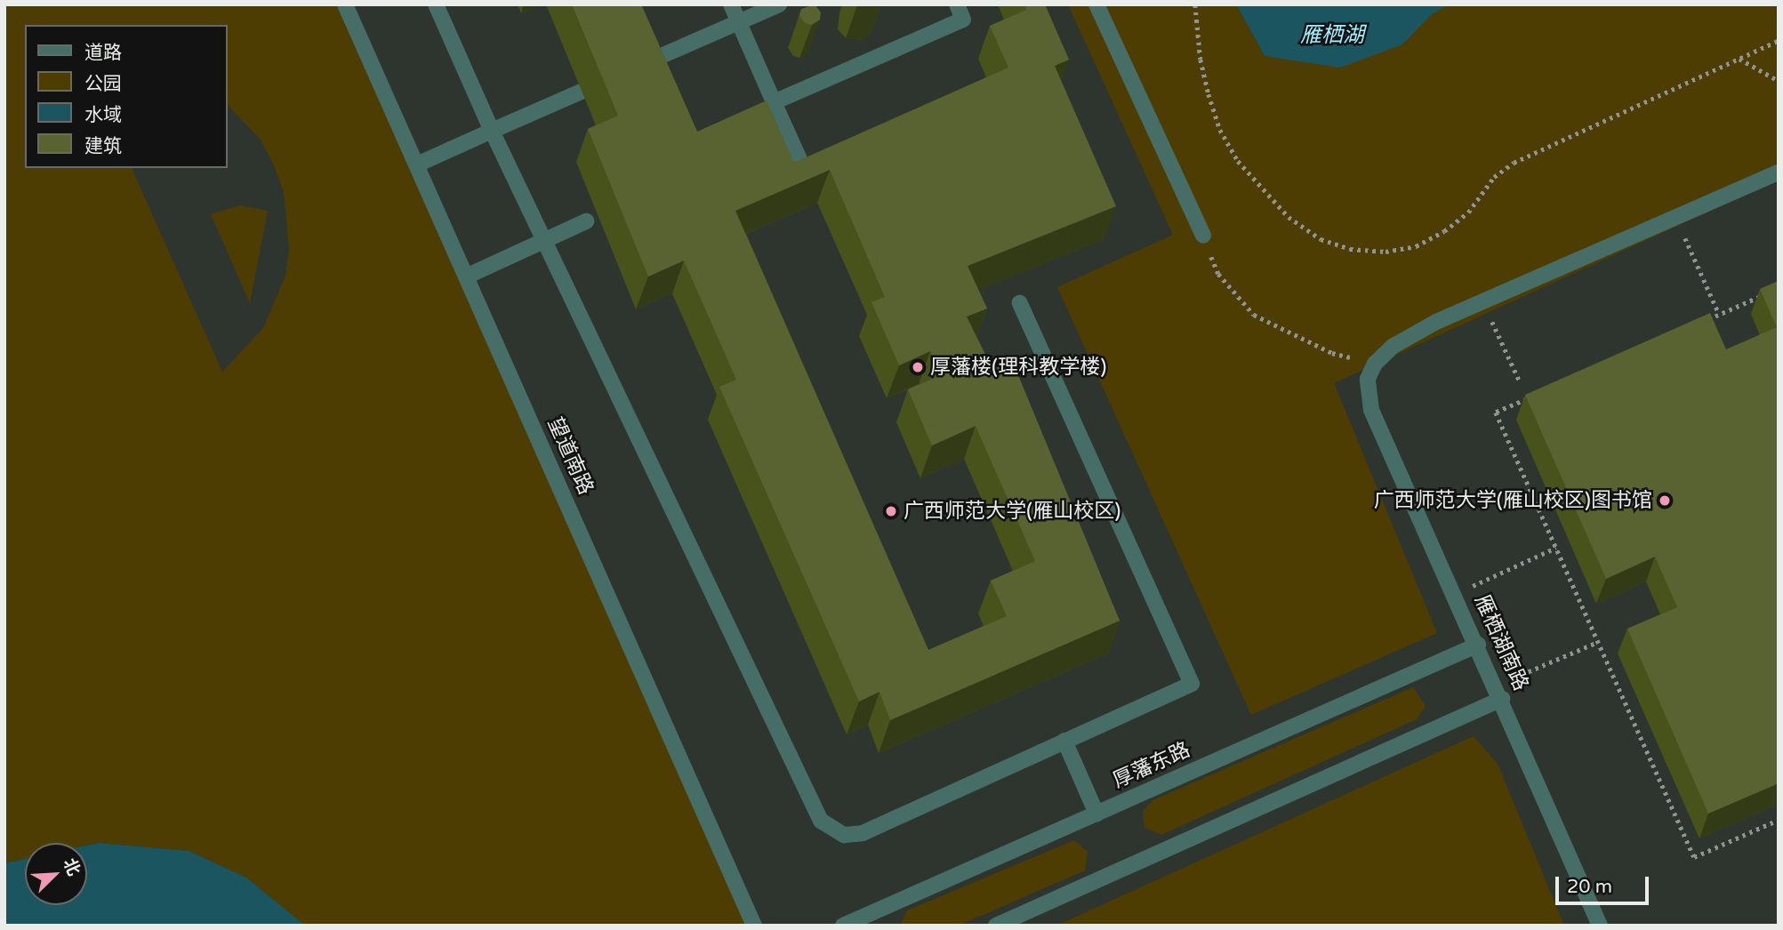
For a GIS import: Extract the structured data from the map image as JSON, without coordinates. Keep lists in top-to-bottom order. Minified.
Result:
{"streets":{"street":["望道南路","雁栖湖南路","厚藩东路"]},"crossings":[["雁栖湖南路","厚藩东路"]],"water":["雁栖湖"],"places":["厚藩楼(理科教学楼)","广西师范大学(雁山校区)图书馆","广西师范大学(雁山校区)"],"legend":["道路","公园","水域","建筑"],"scale_bar":"20 m","north":"top right"}
